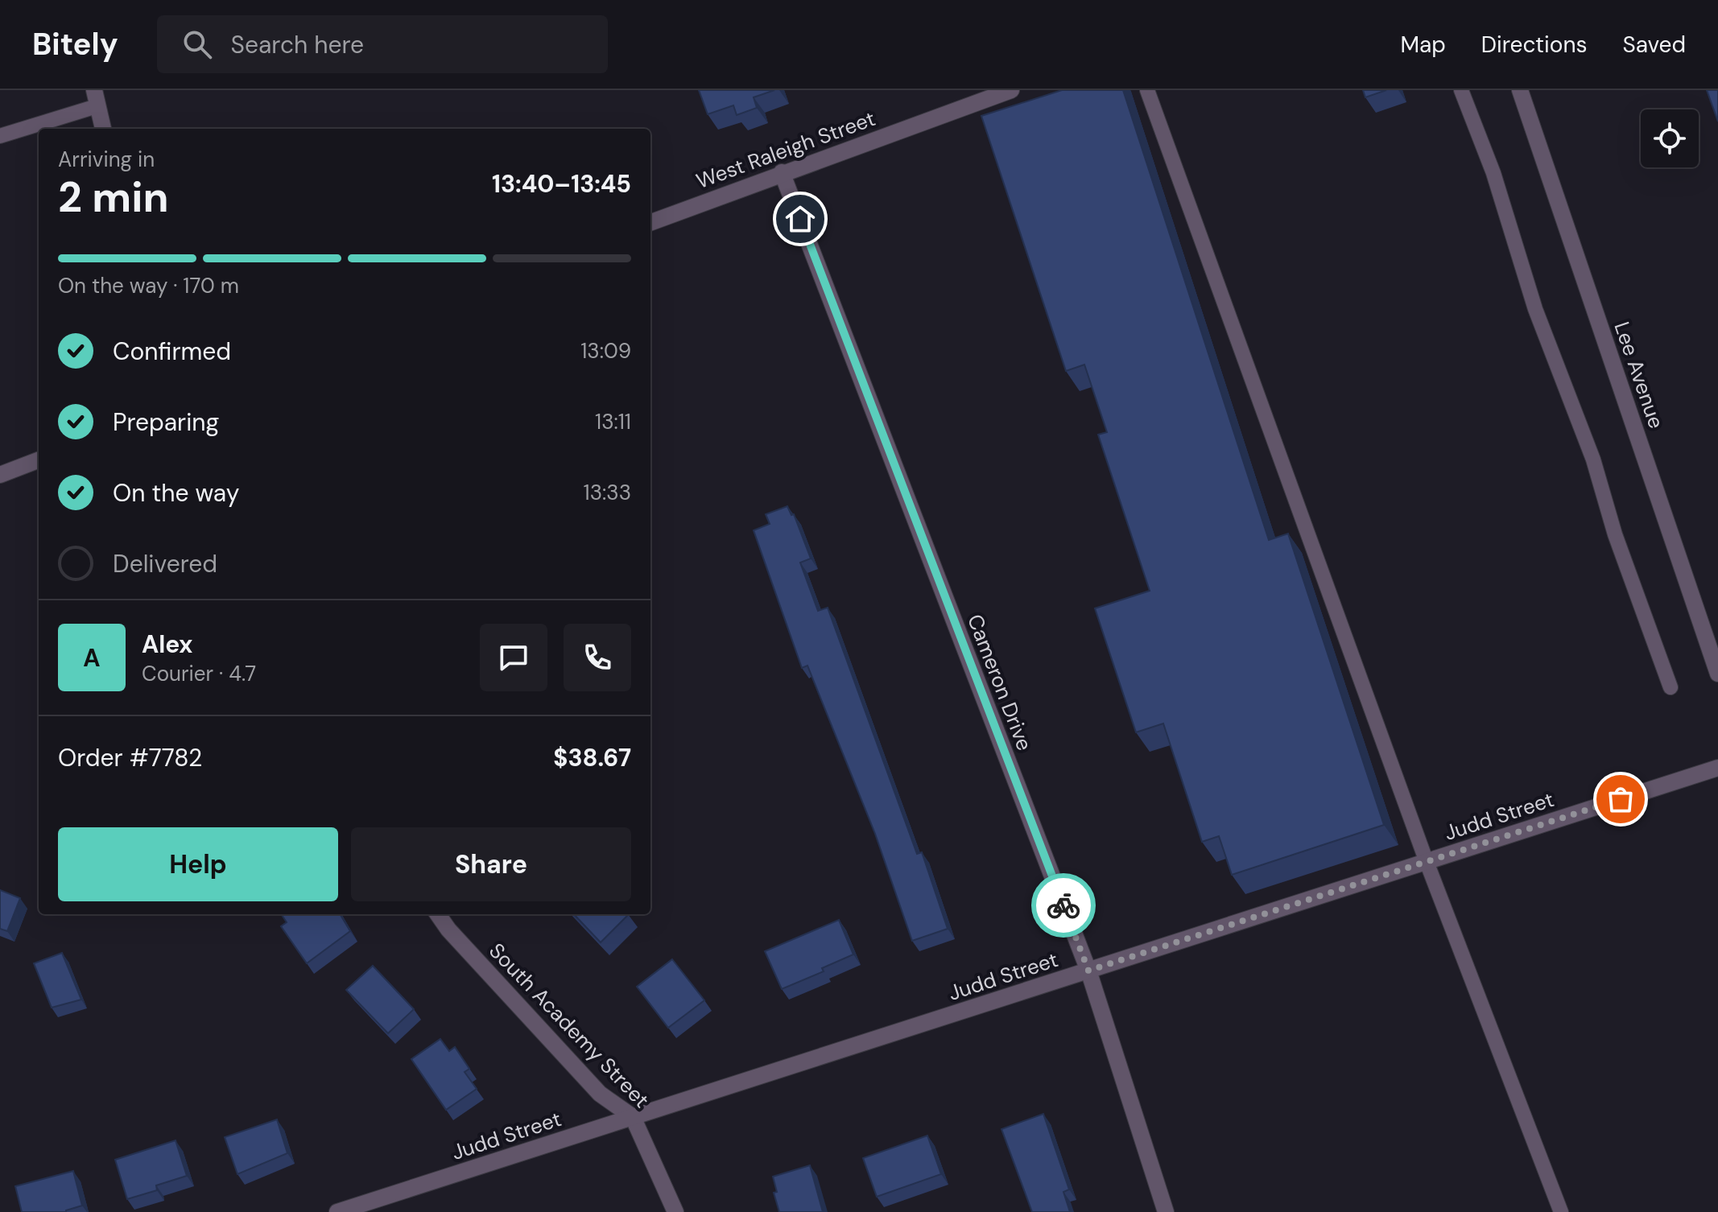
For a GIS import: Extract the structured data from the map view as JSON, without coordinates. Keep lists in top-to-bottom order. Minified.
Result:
{"streets":{"street":["West Raleigh Street","Lee Avenue","Cameron Drive","Judd Street","South Academy Street"]},"crossings":[["West Raleigh Street","Cameron Drive"],["Cameron Drive","Judd Street"],["Judd Street","South Academy Street"]],"page":{"header":"Bitely","search":"Search here","nav":["Map","Directions","Saved"],"heading":["2 min","Arriving in","13:40–13:45"],"panel":["Alex","Courier · 4.7","Order #7782","$38.67"],"bar":"On the way · 170 m","list":[["Confirmed","13:09"],["Preparing","13:11"],["On the way","13:33"],"Delivered"],"round":"A","buttons":["Help","Share"]}}
